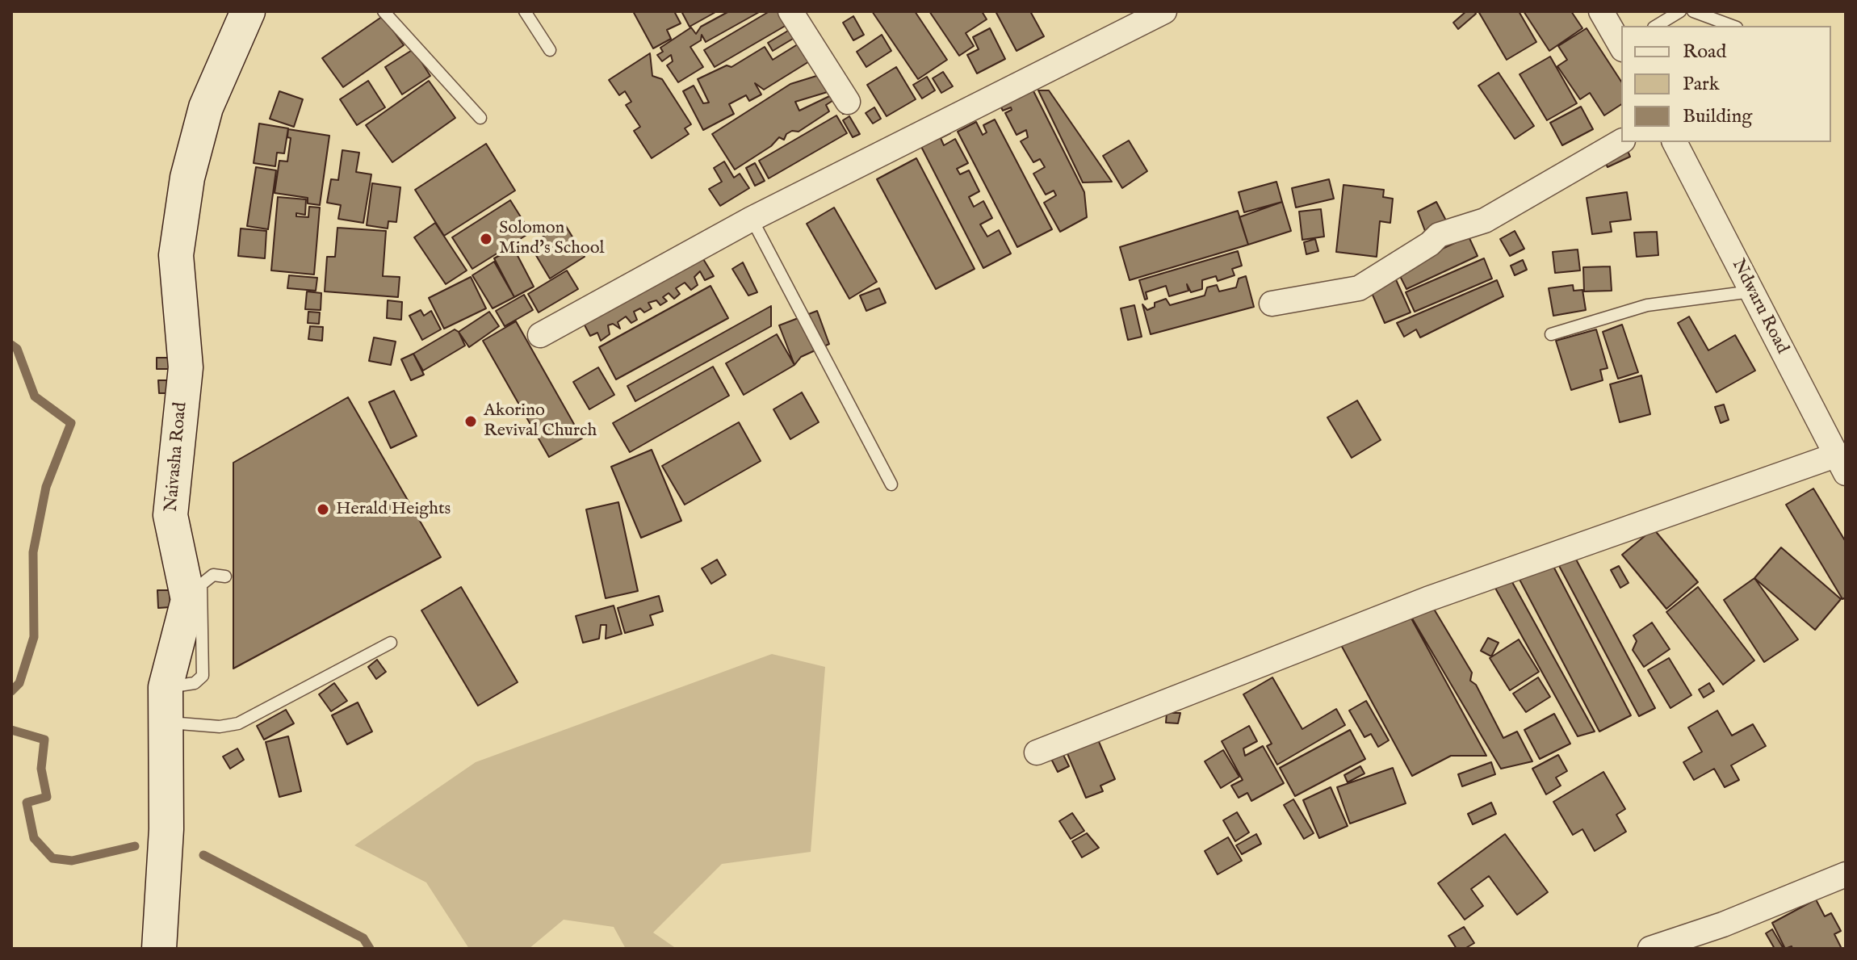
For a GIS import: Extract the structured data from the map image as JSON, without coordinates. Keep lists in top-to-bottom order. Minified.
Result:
{"streets":{"main road":["Naivasha Road"],"street":["Ndwaru Road"]},"places":["Solomon Mind's School","Akorino Revival Church","Herald Heights"],"legend":["Road","Park","Building"]}
